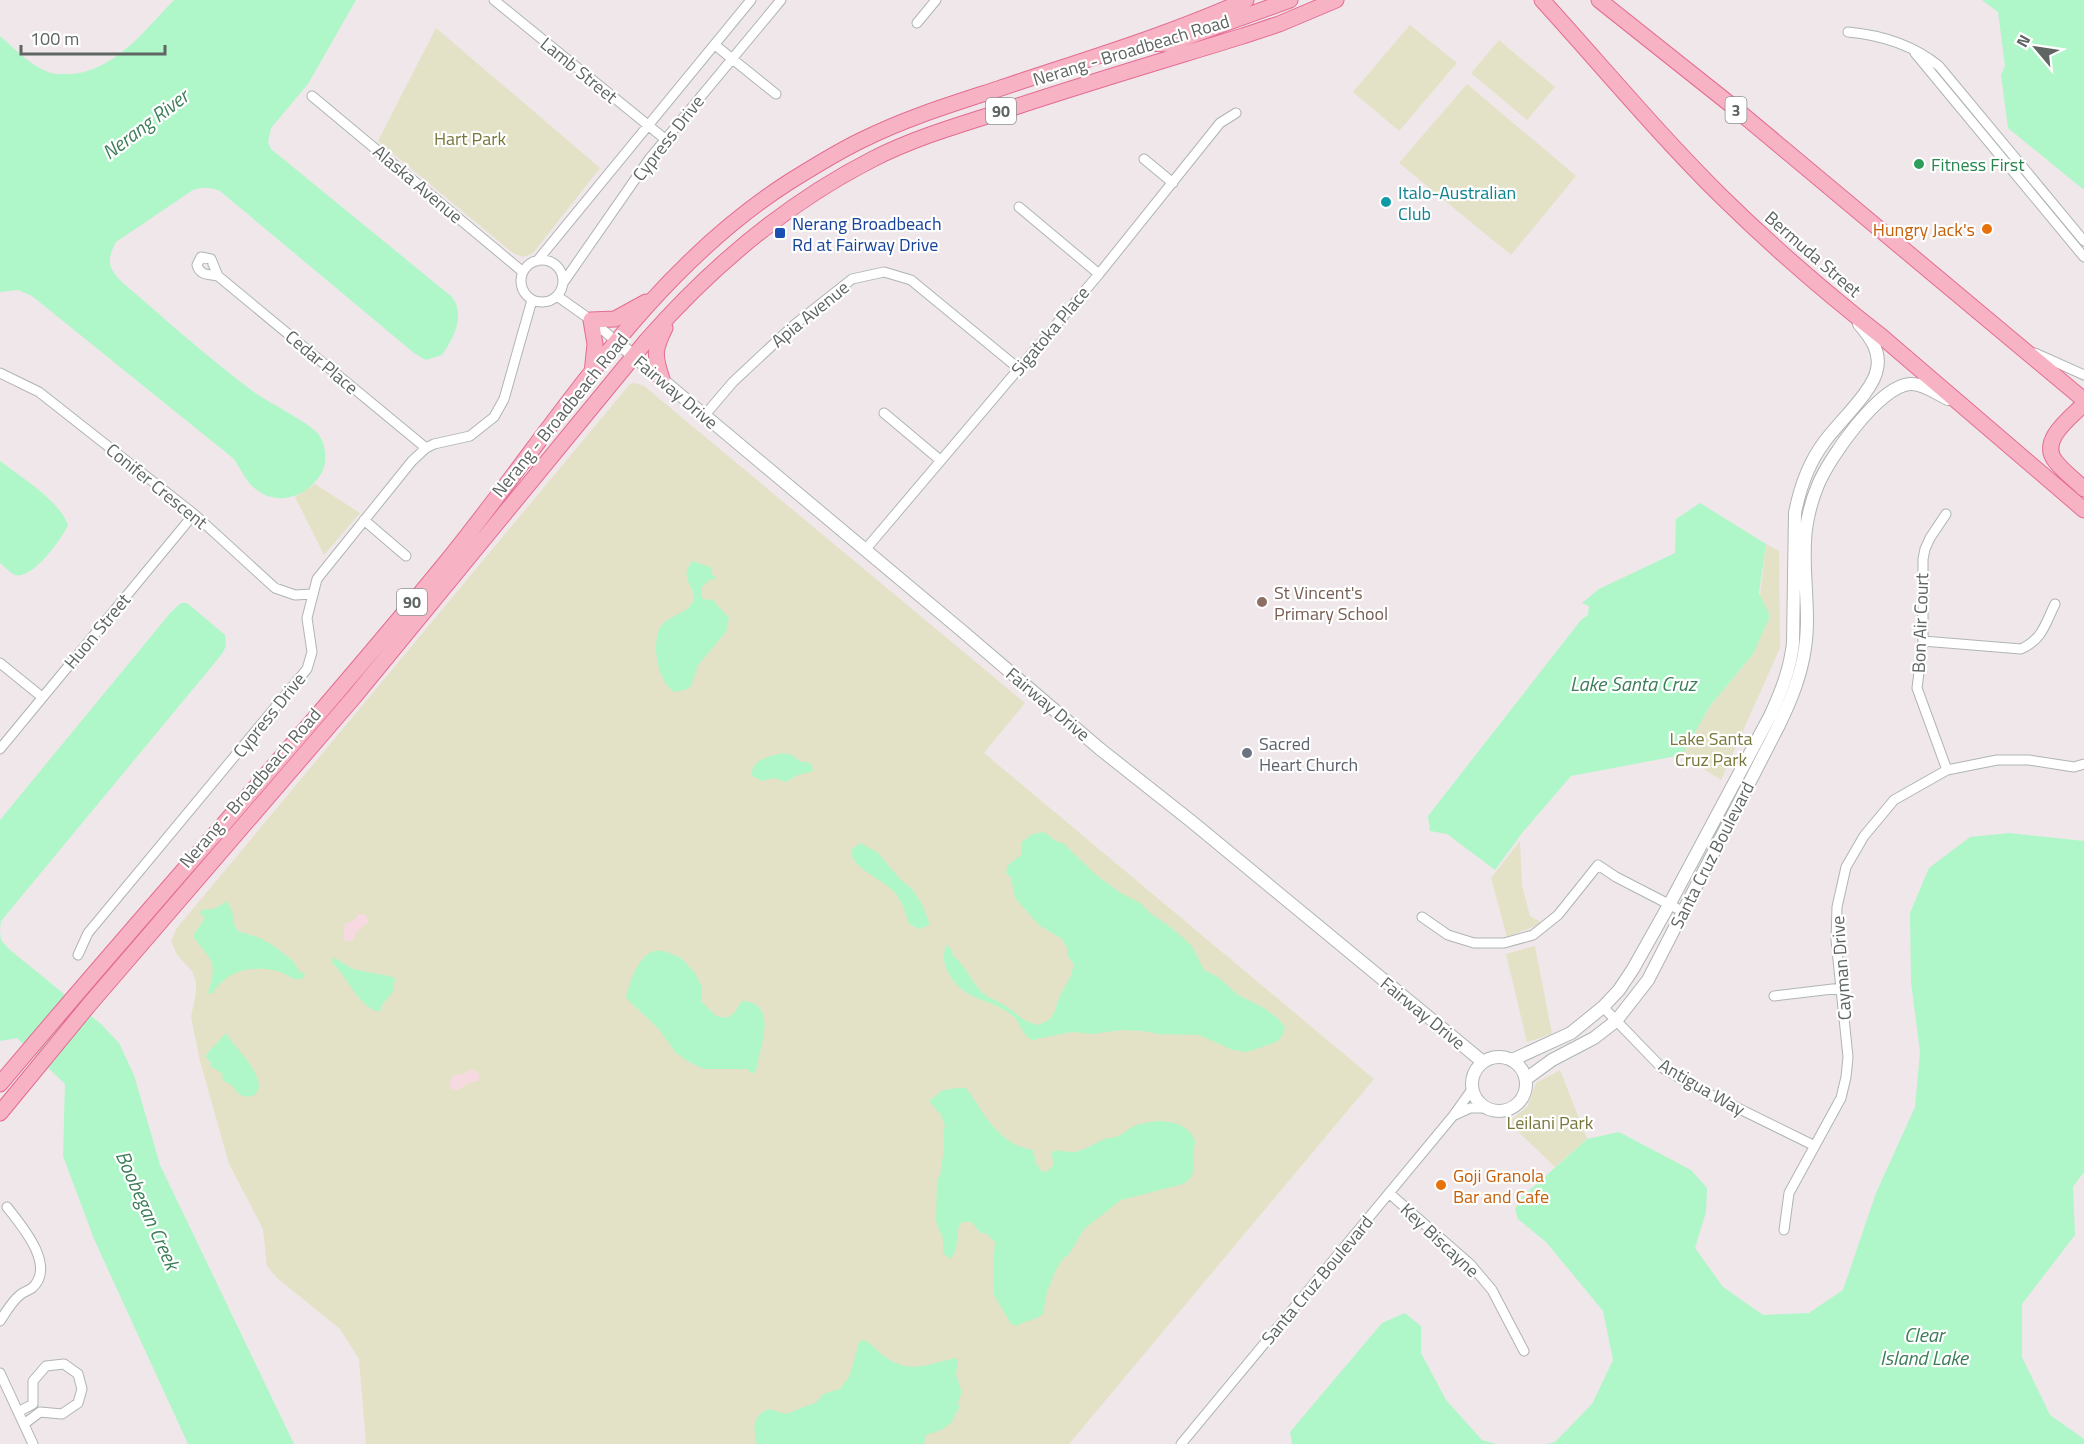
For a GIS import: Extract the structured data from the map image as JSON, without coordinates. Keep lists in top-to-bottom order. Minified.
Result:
{"streets":{"main road":["Nerang - Broadbeach Road","3","90","Bermuda Street"],"street":["Lamb Street","Cypress Drive","Alaska Avenue","Apia Avenue","Sigatoka Place","Cedar Place","Fairway Drive","Conifer Crescent","Bon Air Court","Huon Street","Santa Cruz Boulevard","Cayman Drive","Antigua Way","Key Biscayne"]},"crossings":[["Nerang - Broadbeach Road","Fairway Drive"],["Lamb Street","Cypress Drive"],["Cypress Drive","Alaska Avenue"],["Cypress Drive","Cedar Place"],["Cypress Drive","Conifer Crescent"],["Bermuda Street","Santa Cruz Boulevard"],["Apia Avenue","Sigatoka Place"],["Apia Avenue","Fairway Drive"],["Sigatoka Place","Fairway Drive"],["Fairway Drive","Santa Cruz Boulevard"],["Conifer Crescent","Huon Street"],["Bon Air Court","Cayman Drive"],["Santa Cruz Boulevard","Antigua Way"],["Santa Cruz Boulevard","Key Biscayne"],["Cayman Drive","Antigua Way"]],"water":["Nerang River","Lake Santa Cruz","Boobegan Creek","Clear Island Lake"],"parks":["Hart Park","Lake Santa Cruz Park","Leilani Park"],"places":{"other":["Fitness First","Italo-Australian Club","Hungry Jack's","St Vincent's Primary School","Sacred Heart Church","Goji Granola Bar and Cafe"],"transit":["Nerang Broadbeach Rd at Fairway Drive"]},"scale_bar":"100 m","north":"top left"}
